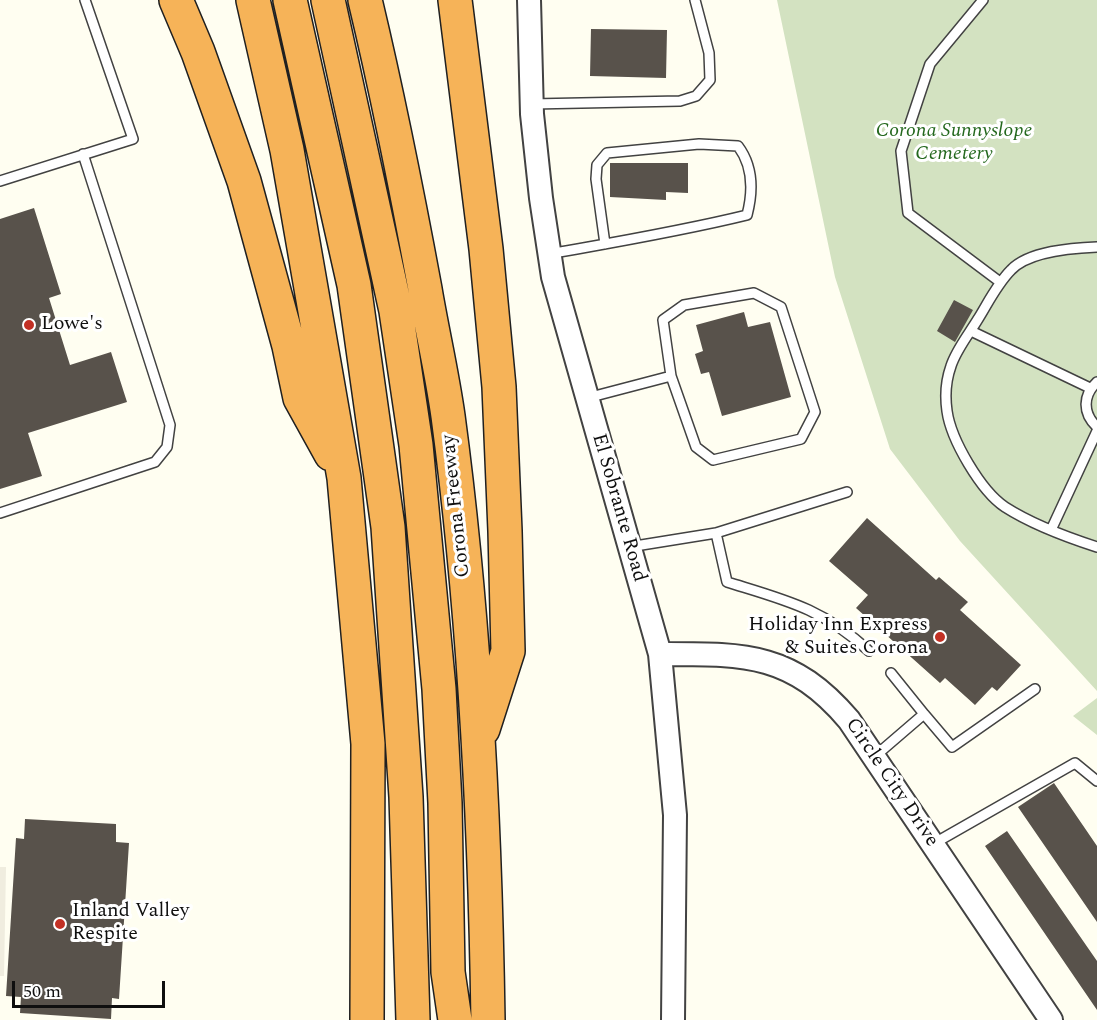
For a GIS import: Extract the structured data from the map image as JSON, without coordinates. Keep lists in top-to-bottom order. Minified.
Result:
{"streets":{"highway":["Corona Freeway"],"street":["El Sobrante Road","Circle City Drive"]},"crossings":[["El Sobrante Road","Circle City Drive"]],"parks":["Corona Sunnyslope Cemetery"],"places":["Lowe's","Holiday Inn Express & Suites Corona","Inland Valley Respite"],"scale_bar":"50 m"}
